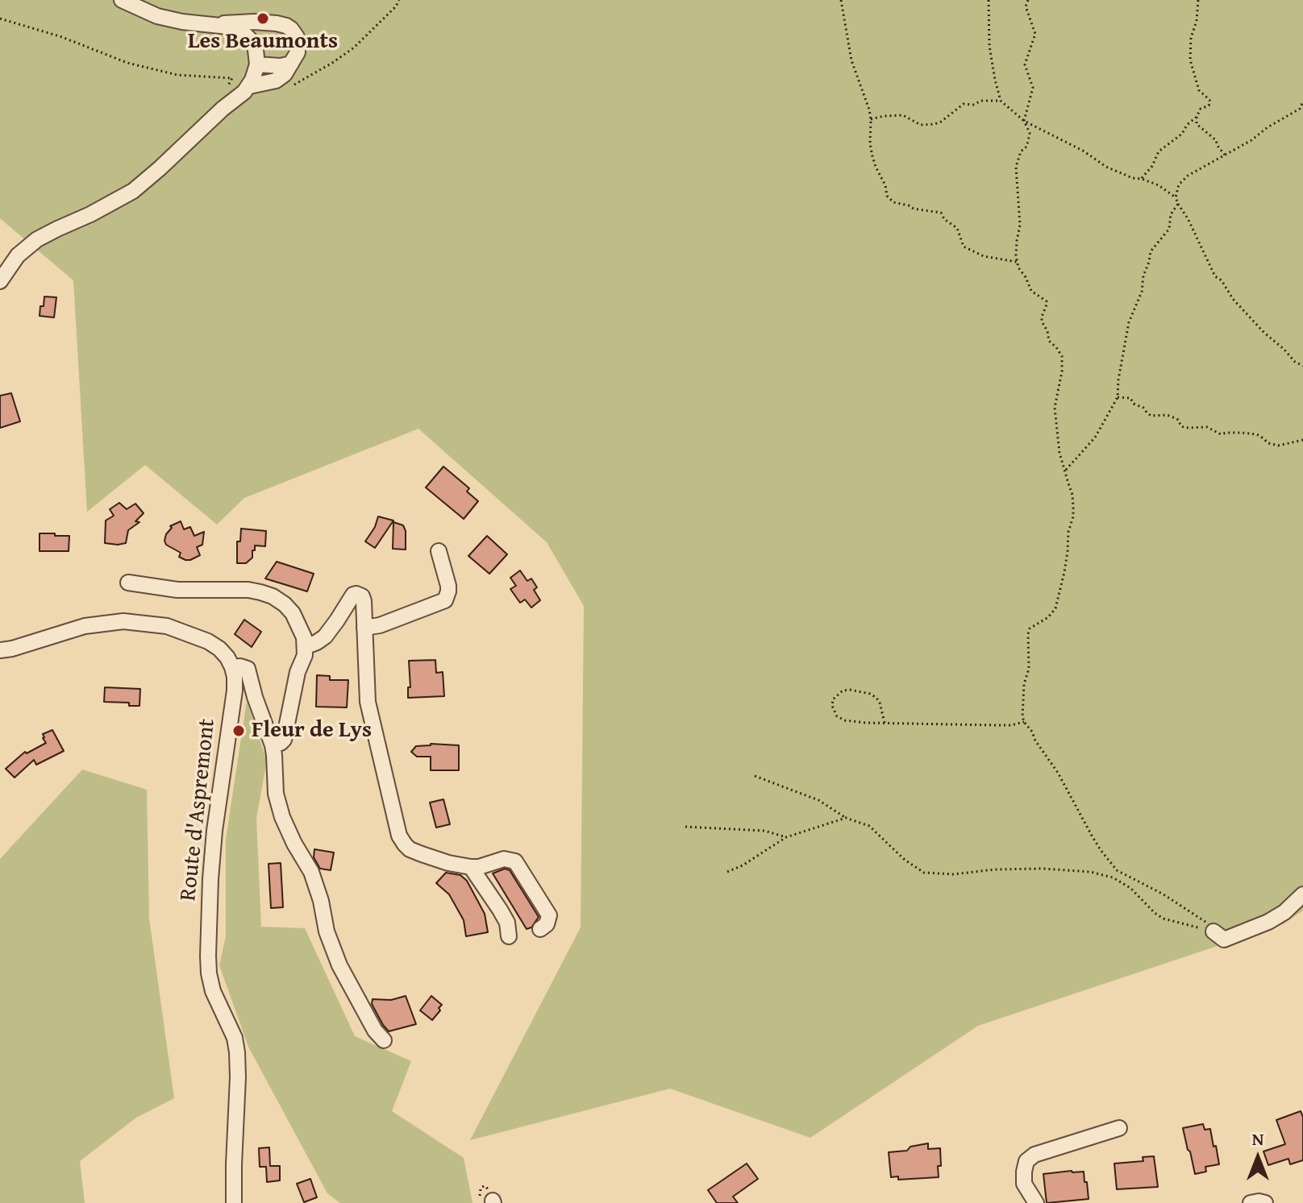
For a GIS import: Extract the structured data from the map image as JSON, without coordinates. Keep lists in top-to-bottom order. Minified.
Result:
{"streets":{"street":["Route d'Aspremont"]},"places":["Les Beaumonts","Fleur de Lys"],"north":"top"}
